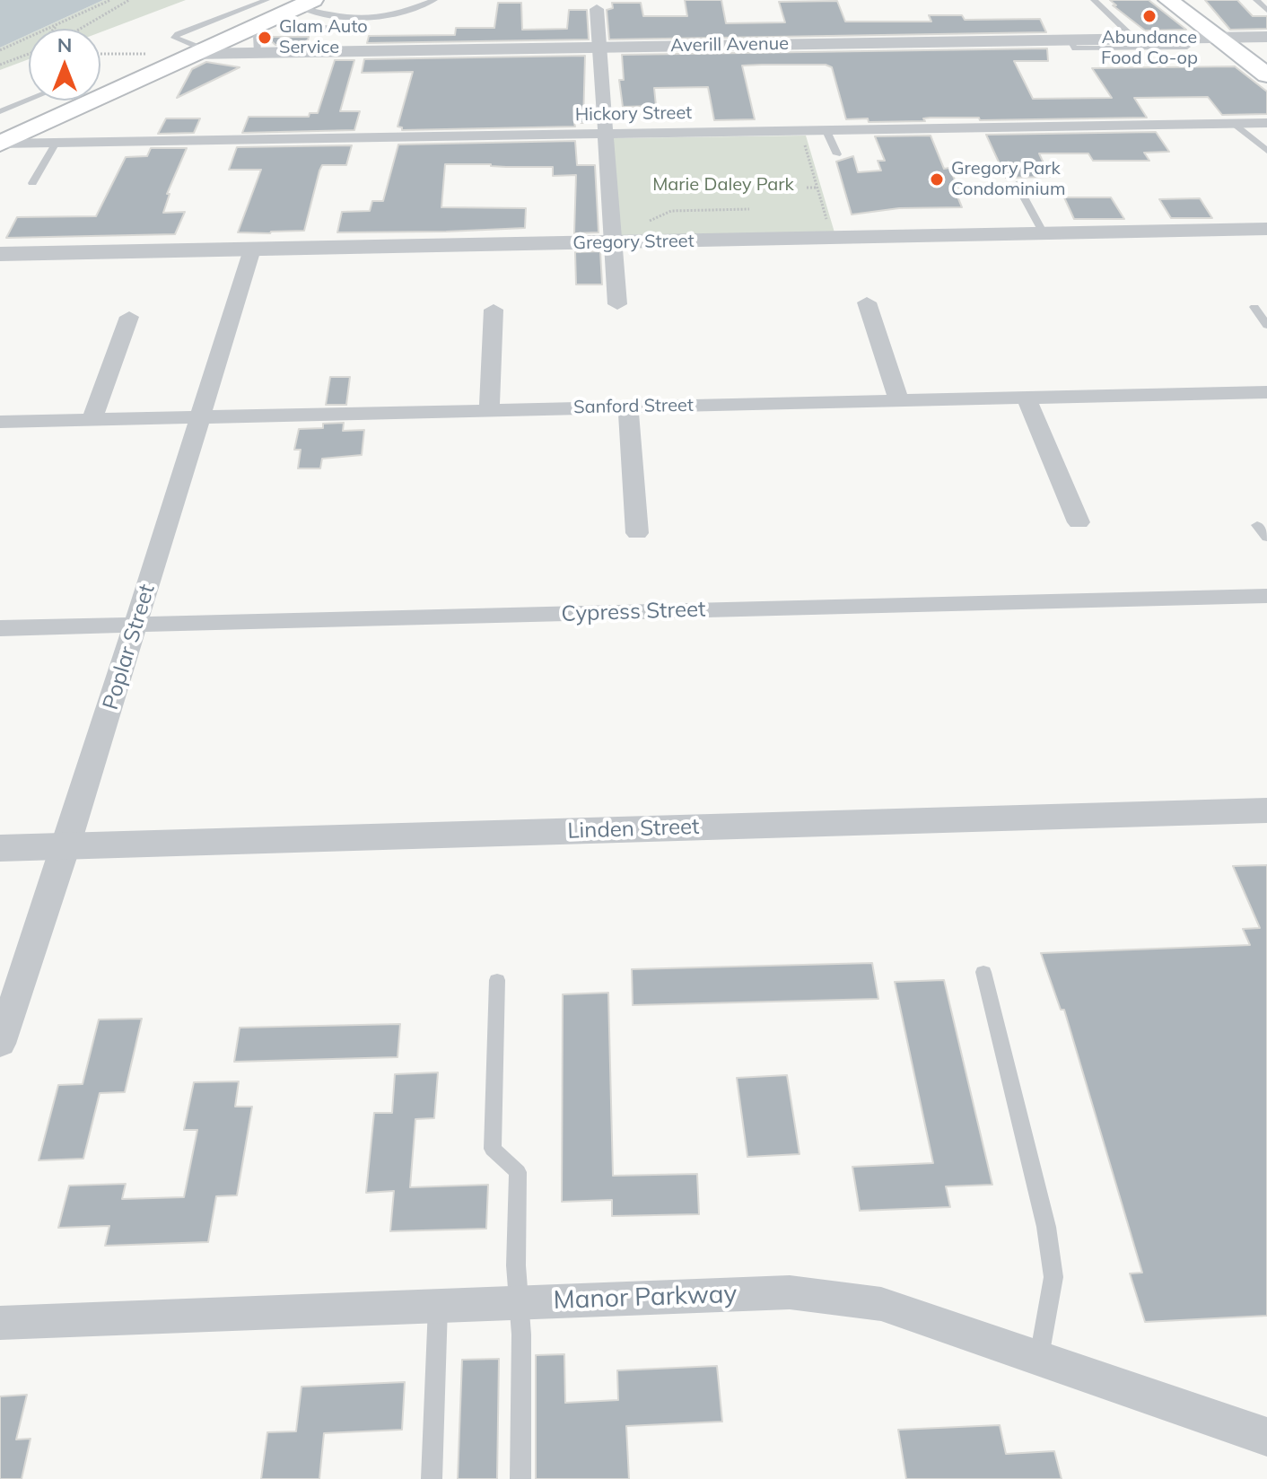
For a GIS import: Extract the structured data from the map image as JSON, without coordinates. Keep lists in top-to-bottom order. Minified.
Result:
{"streets":{"street":["Averill Avenue","Hickory Street","Gregory Street","Sanford Street","Cypress Street","Poplar Street","Linden Street","Manor Parkway"]},"crossings":[["Gregory Street","Poplar Street"],["Sanford Street","Poplar Street"],["Cypress Street","Poplar Street"],["Poplar Street","Linden Street"]],"parks":["Marie Daley Park"],"places":["Abundance Food Co-op","Glam Auto Service","Gregory Park Condominium"],"north":"top"}
